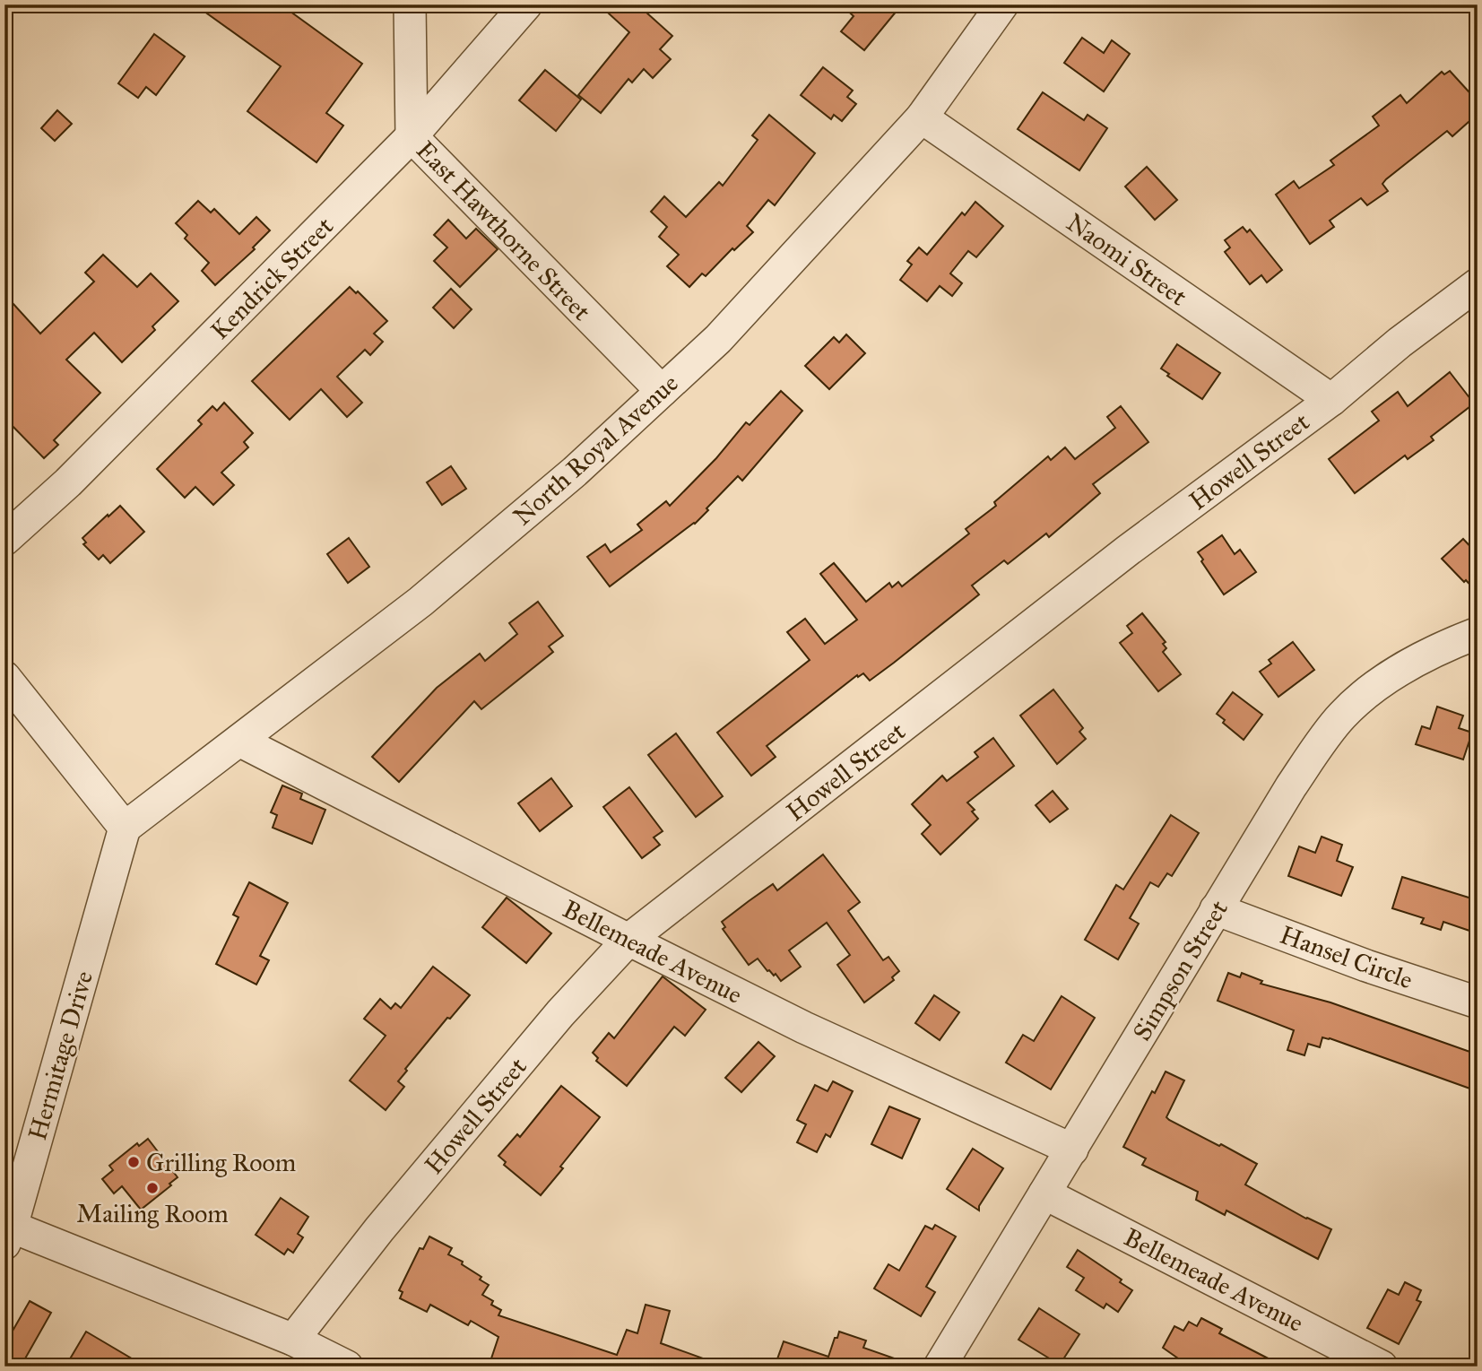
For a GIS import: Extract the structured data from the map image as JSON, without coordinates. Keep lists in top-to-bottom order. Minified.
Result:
{"streets":{"street":["East Hawthorne Street","Naomi Street","Kendrick Street","North Royal Avenue","Howell Street","Bellemeade Avenue","Hansel Circle","Simpson Street","Hermitage Drive"]},"crossings":[["East Hawthorne Street","Kendrick Street"],["East Hawthorne Street","North Royal Avenue"],["Naomi Street","North Royal Avenue"],["Naomi Street","Howell Street"],["North Royal Avenue","Bellemeade Avenue"],["North Royal Avenue","Hermitage Drive"],["Howell Street","Bellemeade Avenue"],["Howell Street","Hermitage Drive"],["Bellemeade Avenue","Simpson Street"],["Hansel Circle","Simpson Street"]],"places":["Grilling Room","Mailing Room"]}
